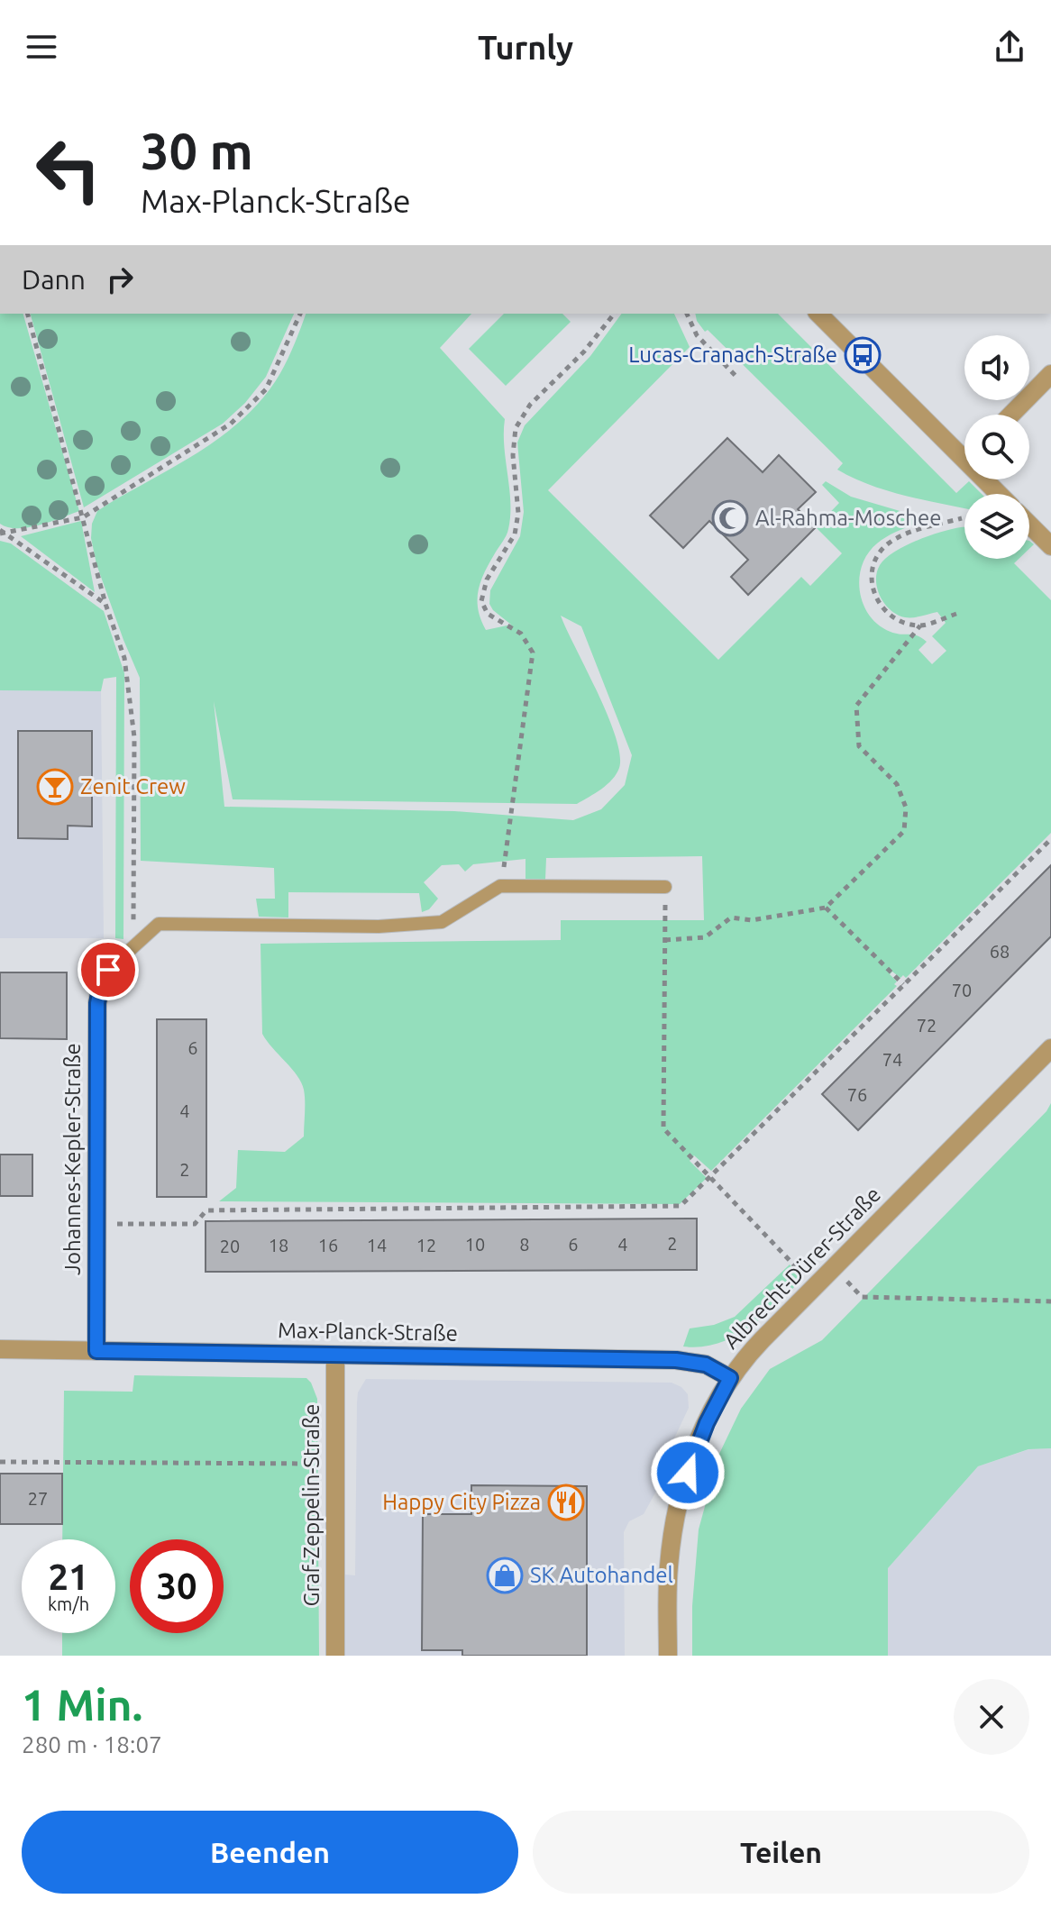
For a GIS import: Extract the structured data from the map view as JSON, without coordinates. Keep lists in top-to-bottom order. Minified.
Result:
{"streets":{"street":["Johannes-Kepler-Straße","Albrecht-Dürer-Straße","Max-Planck-Straße","Graf-Zeppelin-Straße"]},"crossings":[["Johannes-Kepler-Straße","Max-Planck-Straße"],["Albrecht-Dürer-Straße","Max-Planck-Straße"],["Max-Planck-Straße","Graf-Zeppelin-Straße"]],"places":{"bus stop":["Lucas-Cranach-Straße"],"mosque":["Al-Rahma-Moschee"],"bar":["Zenit Crew"],"restaurant":["Happy City Pizza"],"shop":["SK Autohandel"]},"house_numbers":["68","70","72","6","74","76","4","2","2","10","8","6","4","18","16","14","12","20","27"],"page":{"header":"Turnly","turn":["30 m","Max-Planck-Straße"],"then":"Dann","speed":"21 km/h","limit":"30","heading":["1 Min.","280 m · 18:07"],"buttons":["Beenden","Teilen"]}}
